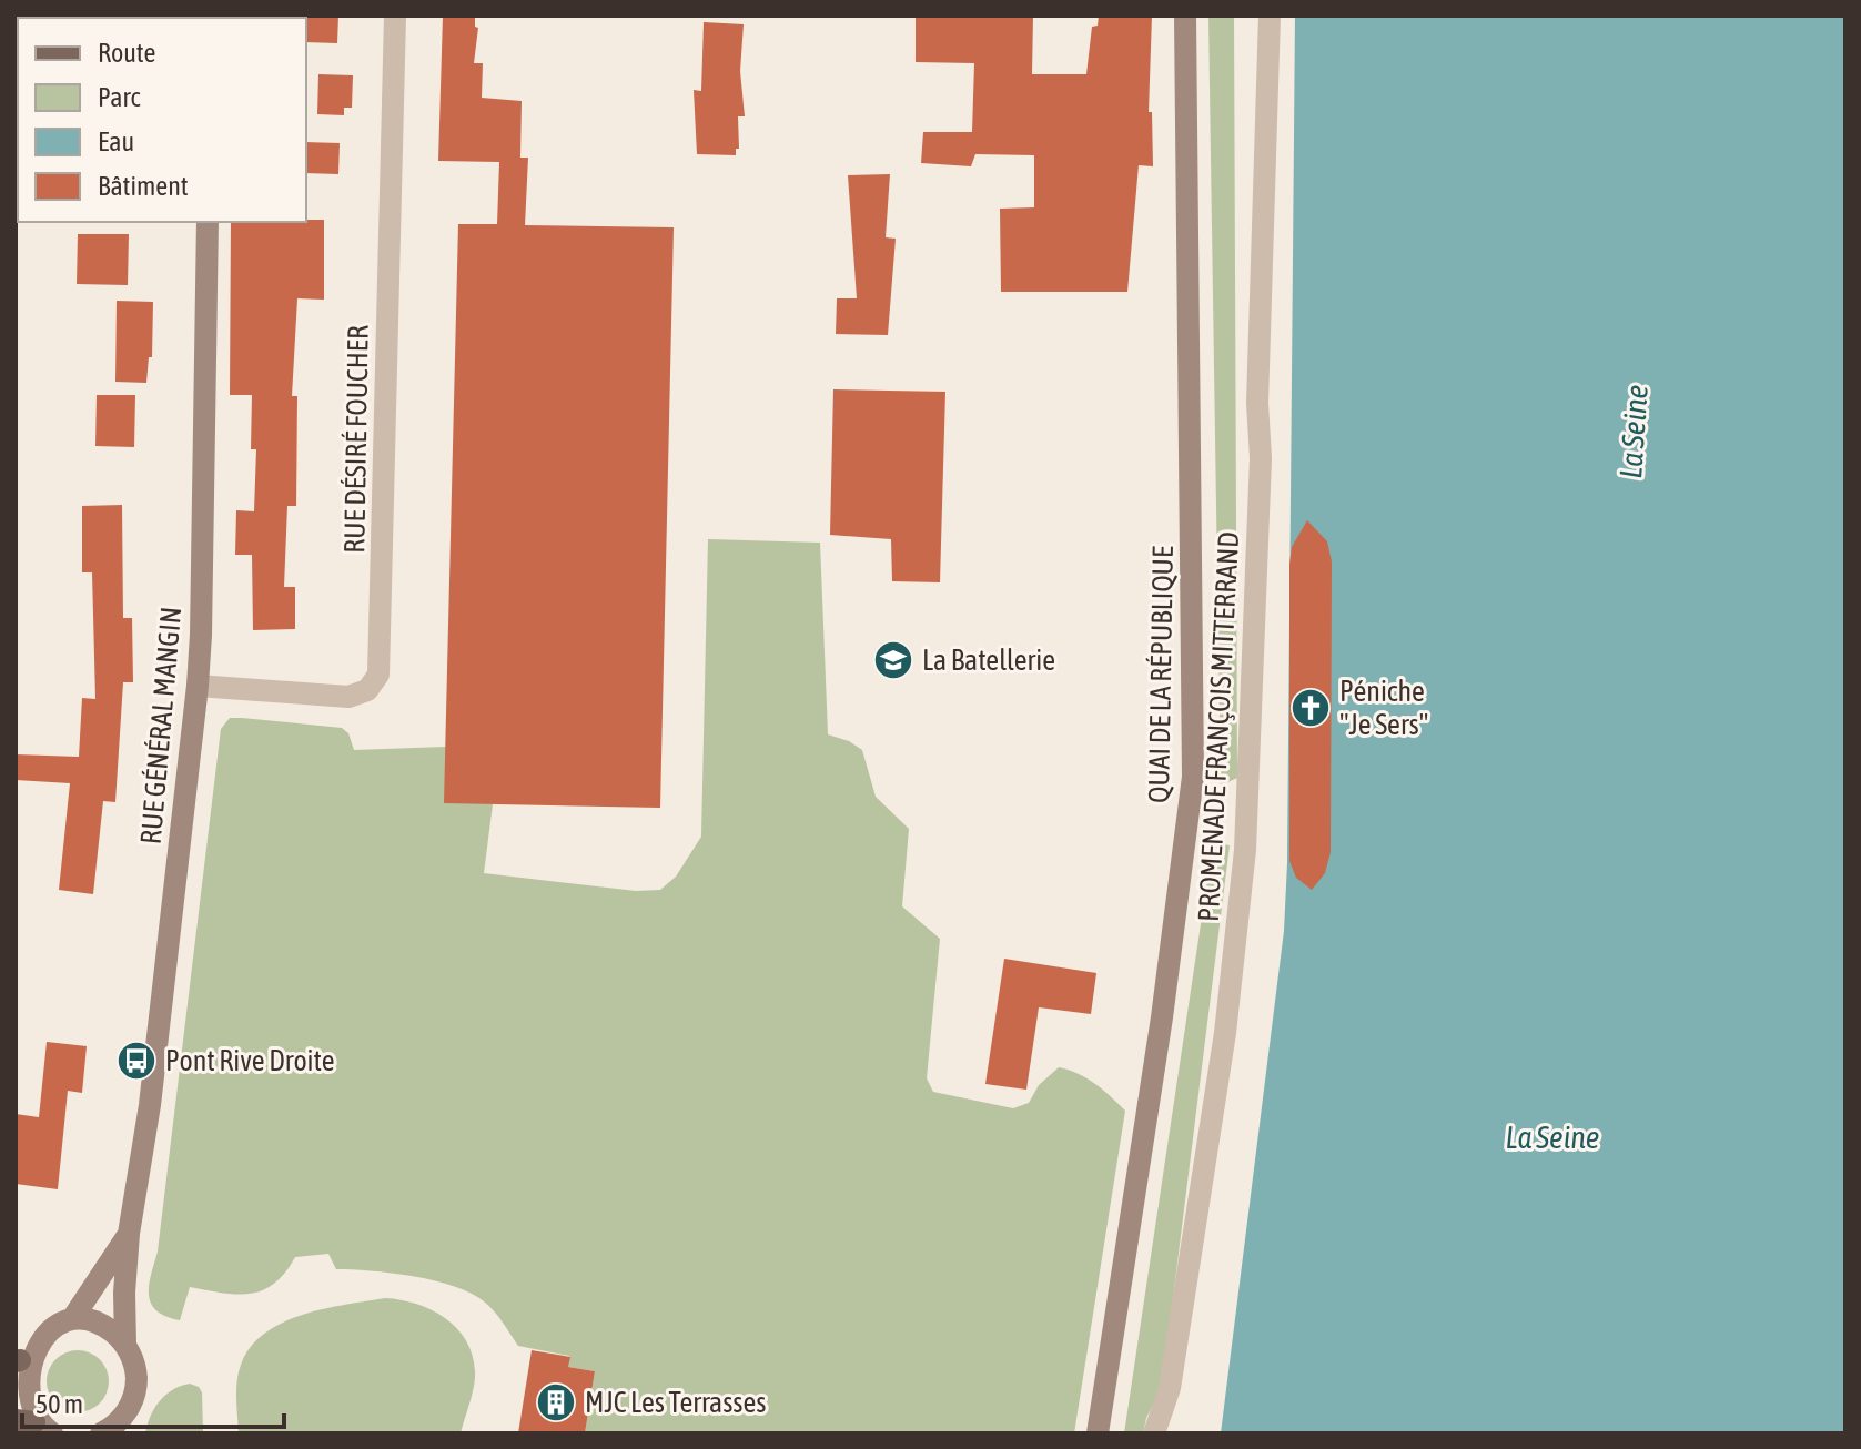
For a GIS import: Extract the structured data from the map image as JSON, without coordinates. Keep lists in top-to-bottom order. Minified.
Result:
{"streets":{"main road":["QUAI DE LA RÉPUBLIQUE","RUE GÉNÉRAL MANGIN"],"street":["RUE DÉSIRÉ FOUCHER","PROMENADE FRANÇOIS MITTERRAND"]},"crossings":[["RUE DÉSIRÉ FOUCHER","RUE GÉNÉRAL MANGIN"]],"water":["La Seine"],"places":{"school or university":["La Batellerie"],"church":["Péniche \"Je Sers\""],"bus stop":["Pont Rive Droite"],"building":["MJC Les Terrasses"]},"legend":["Route","Parc","Eau","Bâtiment"],"scale_bar":"50 m"}
